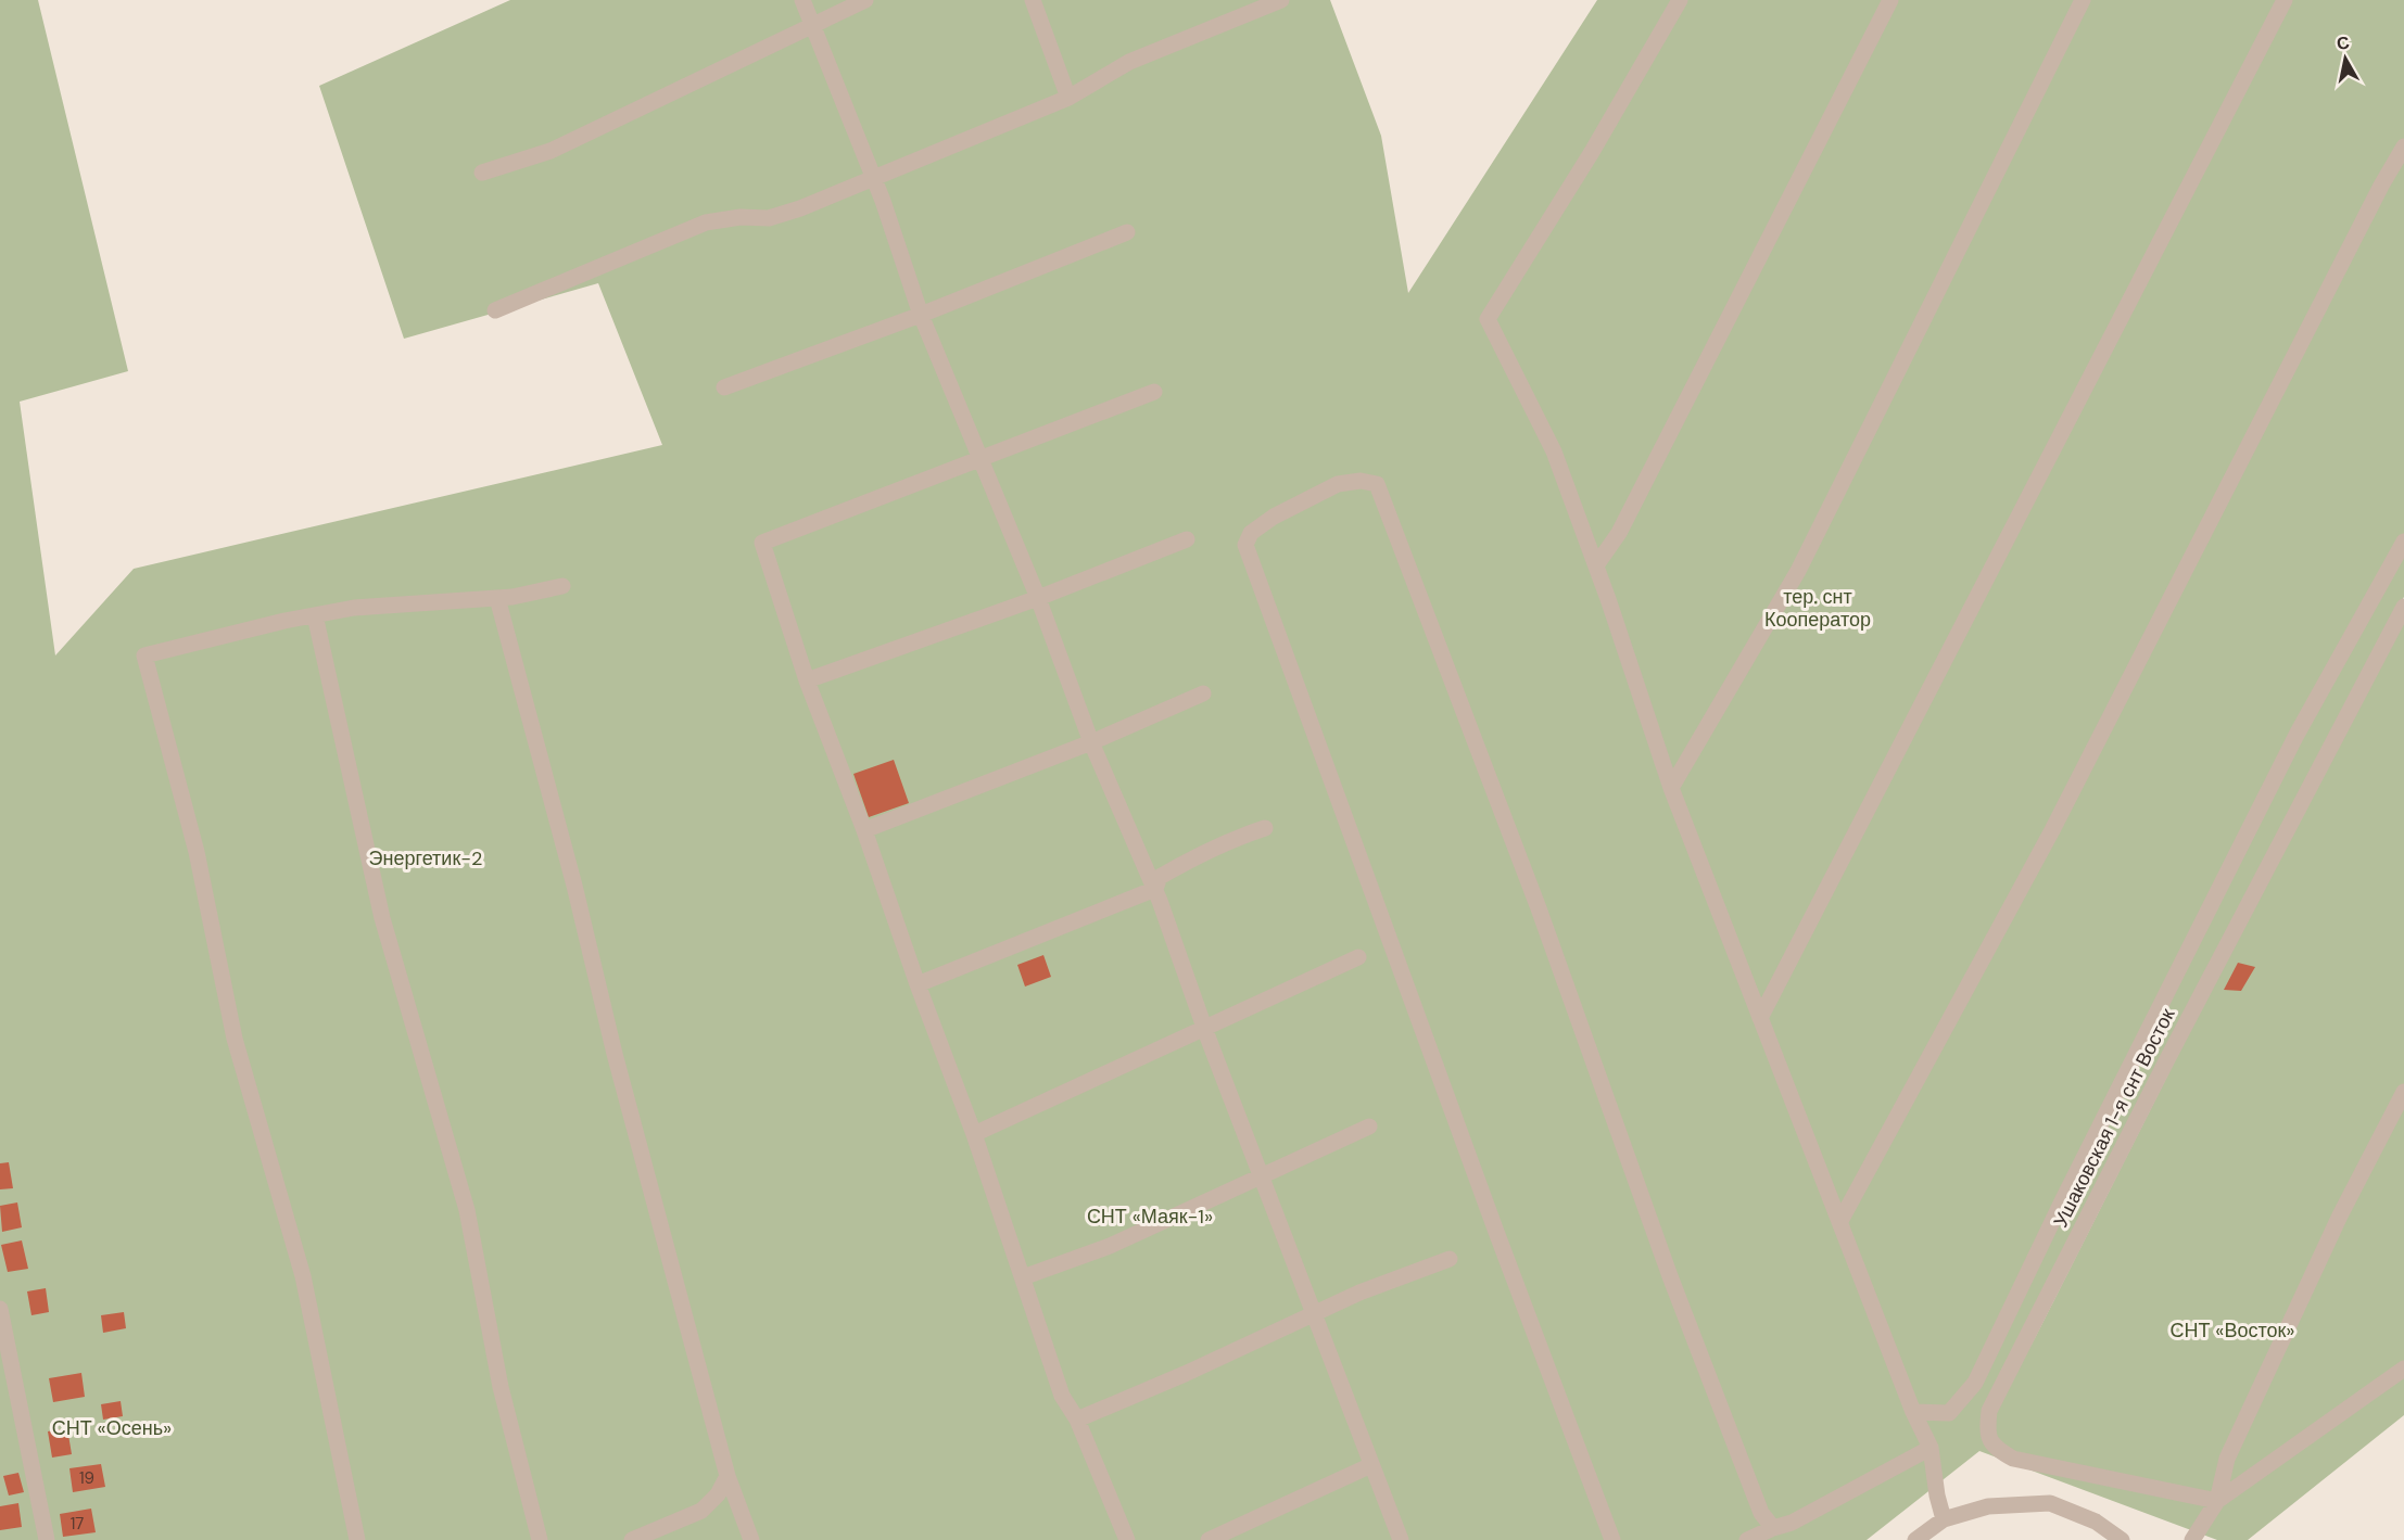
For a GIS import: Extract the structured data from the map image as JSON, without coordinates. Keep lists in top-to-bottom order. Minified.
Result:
{"streets":{"street":["Ушаковская 1-я снт Восток"]},"parks":["тер. снт Кооператор","Энергетик-2","СНТ «Маяк-1»","СНТ «Восток»","СНТ «Осень»"],"house_numbers":["19","17"],"north":"top"}
